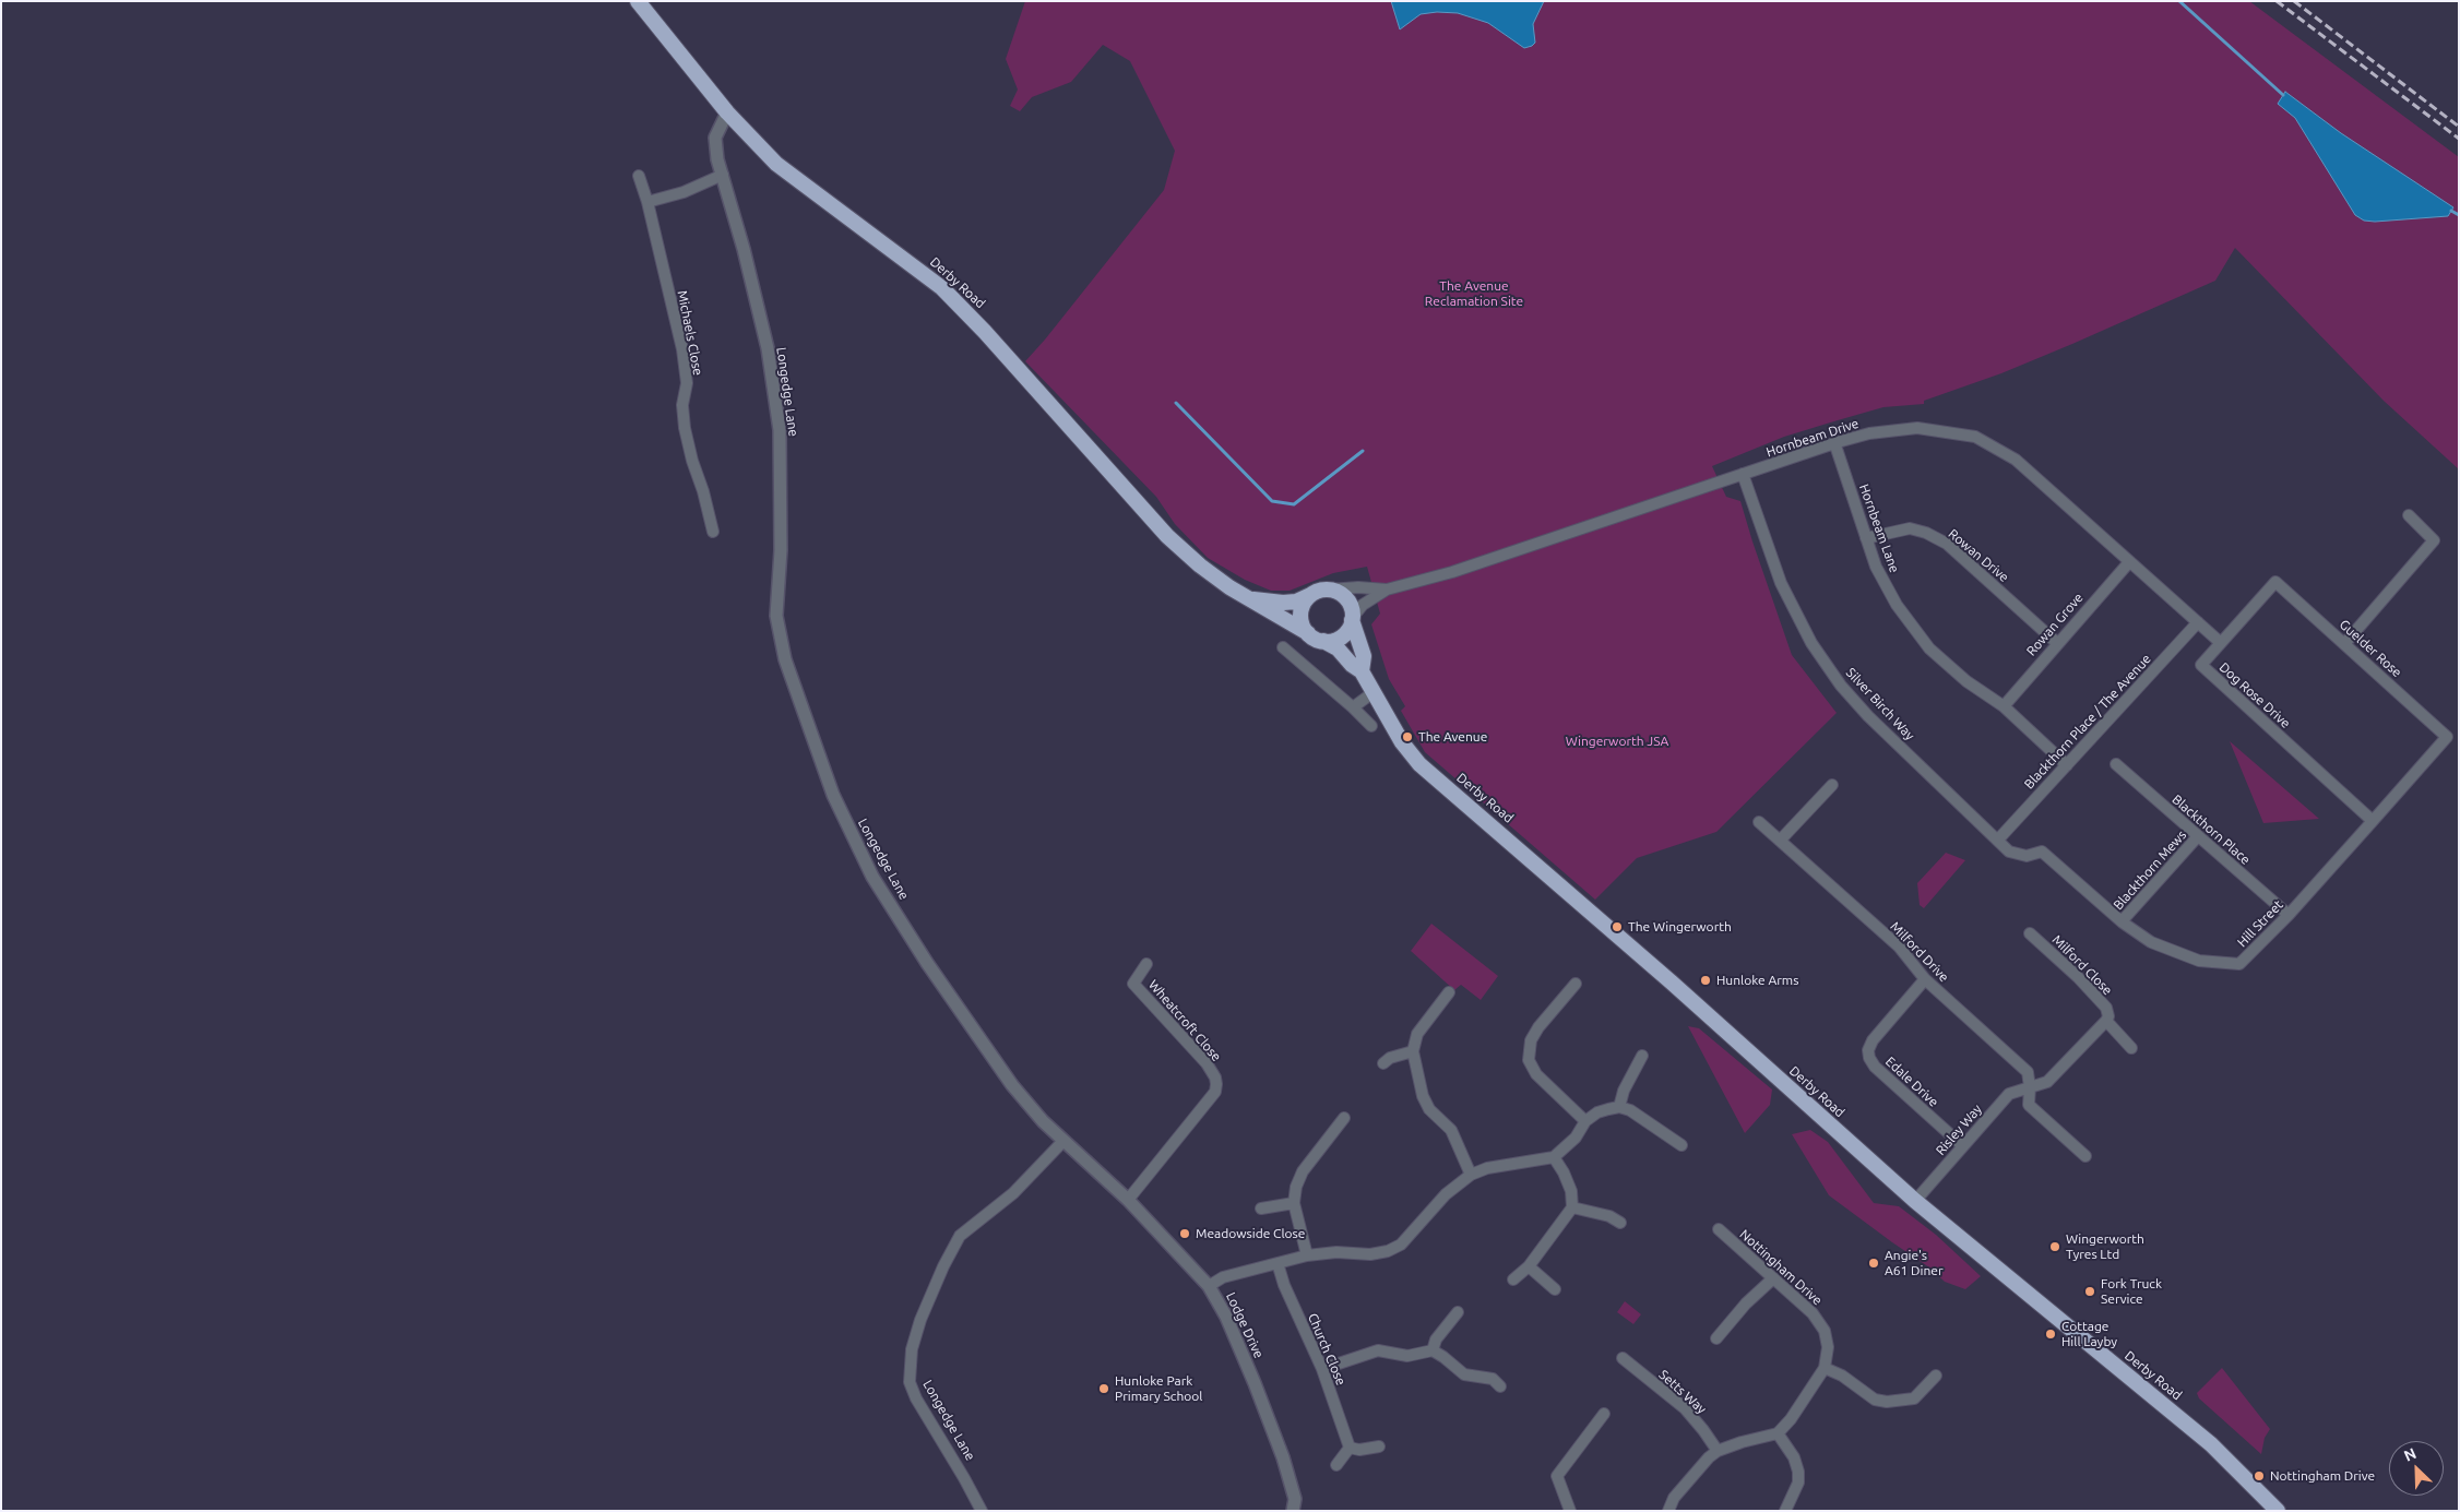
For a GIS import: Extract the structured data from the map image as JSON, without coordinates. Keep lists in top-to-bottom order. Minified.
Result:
{"streets":{"highway":["Derby Road"],"street":["Michaels Close","Longedge Lane","Hornbeam Drive","Hornbeam Lane","Rowan Drive","Rowan Grove","Guelder Rose","Dog Rose Drive","Silver Birch Way","Blackthorn Place / The Avenue","Blackthorn Place","Blackthorn Mews","Hill Street","Milford Drive","Milford Close","Wheatcroft Close","Edale Drive","Risley Way","Nottingham Drive","Lodge Drive","Church Close","Setts Way"]},"crossings":[["Derby Road","Longedge Lane"],["Derby Road","Hornbeam Drive"],["Derby Road","Risley Way"],["Longedge Lane","Lodge Drive"],["Hornbeam Drive","Hornbeam Lane"],["Hornbeam Drive","Rowan Grove"],["Hornbeam Drive","Dog Rose Drive"],["Hornbeam Drive","Silver Birch Way"],["Hornbeam Drive","Blackthorn Place / The Avenue"],["Hornbeam Lane","Rowan Drive"],["Hornbeam Lane","Rowan Grove"],["Hornbeam Lane","Blackthorn Place / The Avenue"],["Rowan Drive","Rowan Grove"],["Guelder Rose","Dog Rose Drive"],["Guelder Rose","Hill Street"],["Dog Rose Drive","Hill Street"],["Silver Birch Way","Hill Street"],["Blackthorn Place / The Avenue","Hill Street"],["Blackthorn Place","Blackthorn Mews"],["Blackthorn Place","Hill Street"],["Blackthorn Mews","Hill Street"],["Milford Drive","Edale Drive"],["Milford Drive","Risley Way"],["Wheatcroft Close","Lodge Drive"],["Edale Drive","Risley Way"]],"parks":["The Avenue Reclamation Site","Wingerworth JSA"],"places":["The Avenue","The Wingerworth","Hunloke Arms","Meadowside Close","Wingerworth Tyres Ltd","Angie's A61 Diner","Fork Truck Service","Cottage Hill Layby","Hunloke Park Primary School","Nottingham Drive"],"north":"top left"}
